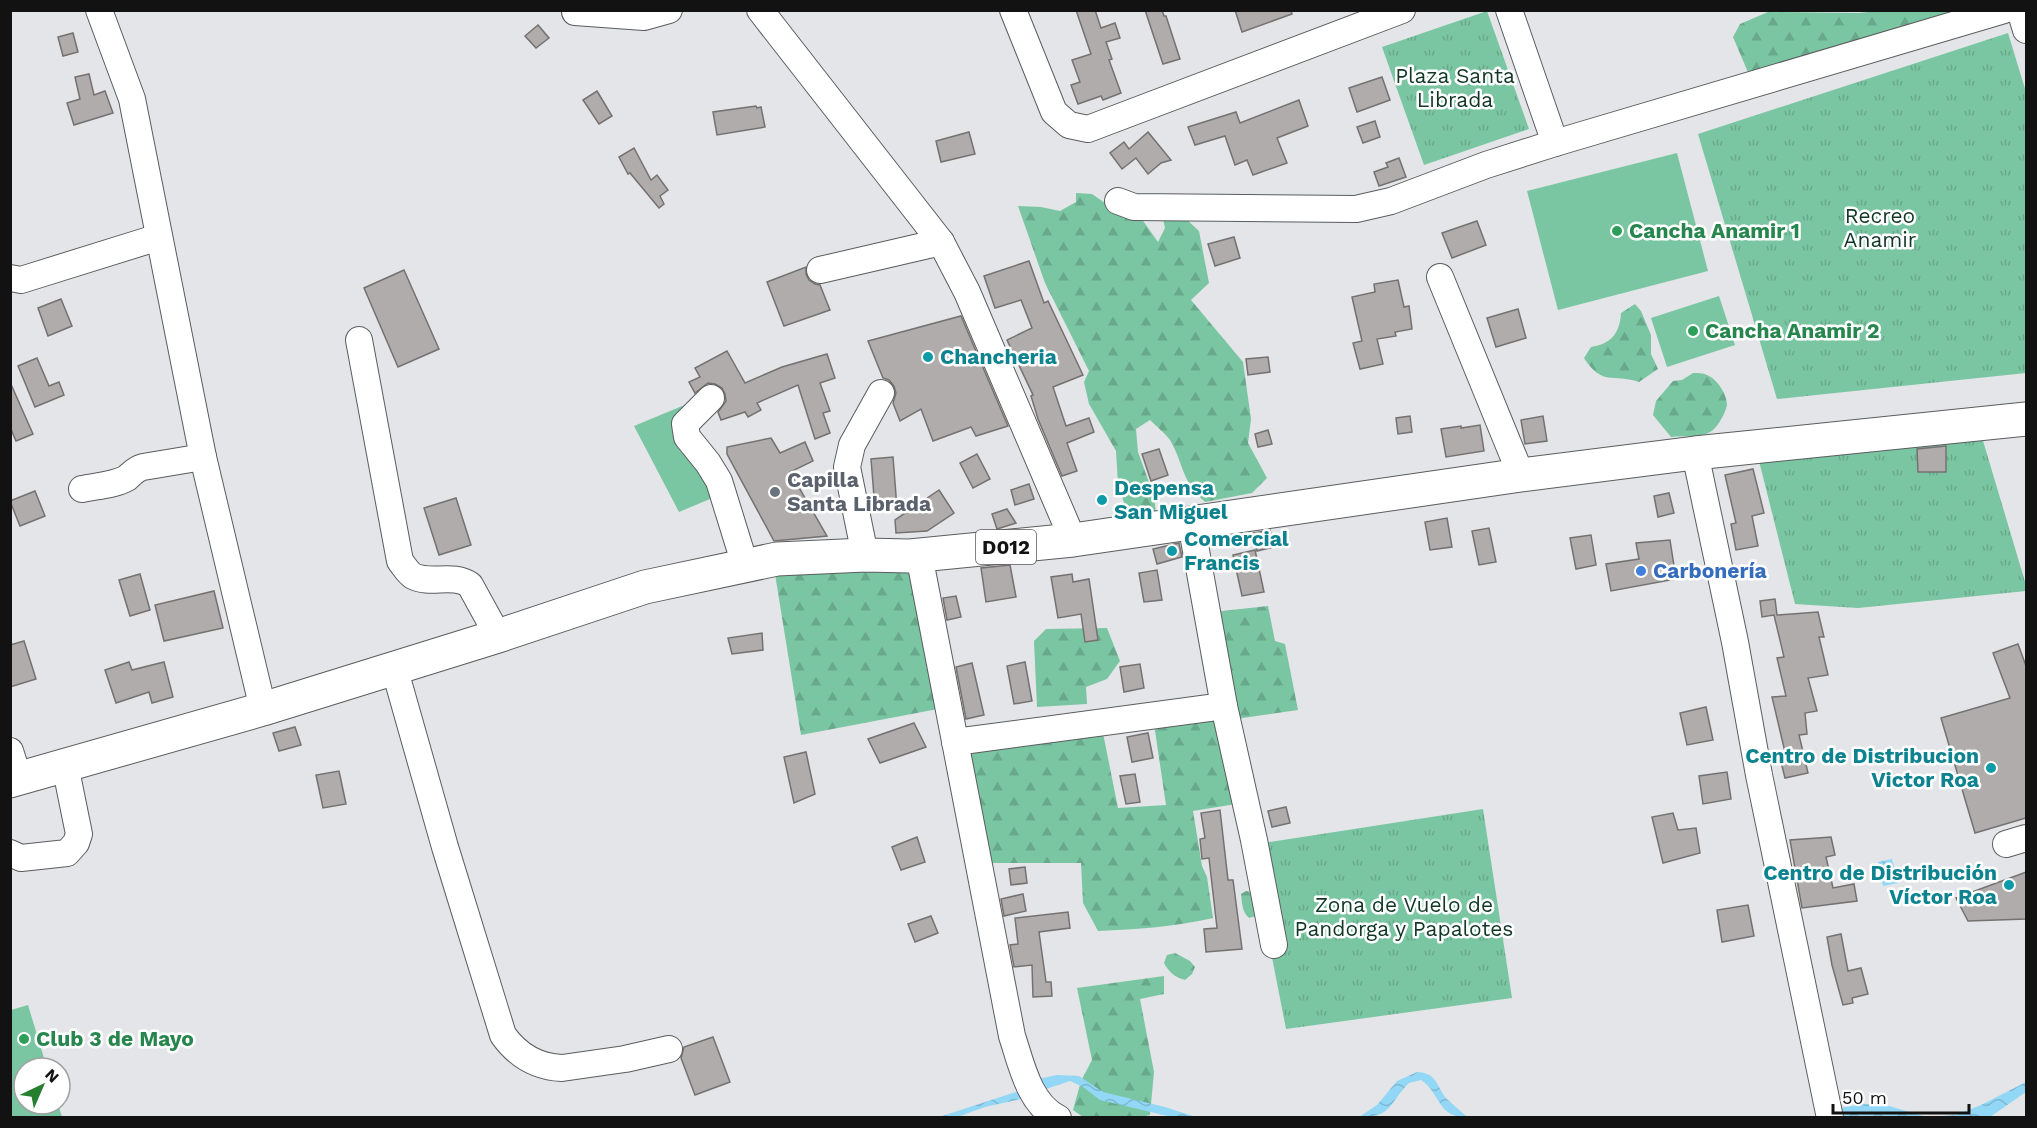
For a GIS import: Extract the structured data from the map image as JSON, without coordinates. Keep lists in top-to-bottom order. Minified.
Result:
{"streets":{"main road":["D012"]},"parks":["Plaza Santa Librada","Recreo Anamir","Zona de Vuelo de Pandorga y Papalotes"],"places":["Cancha Anamir 1","Cancha Anamir 2","Chancheria","Capilla Santa Librada","Despensa San Miguel","Comercial Francis","Carbonería","Centro de Distribucion Victor Roa","Centro de Distribución Víctor Roa","Club 3 de Mayo"],"scale_bar":"50 m","north":"top right"}
